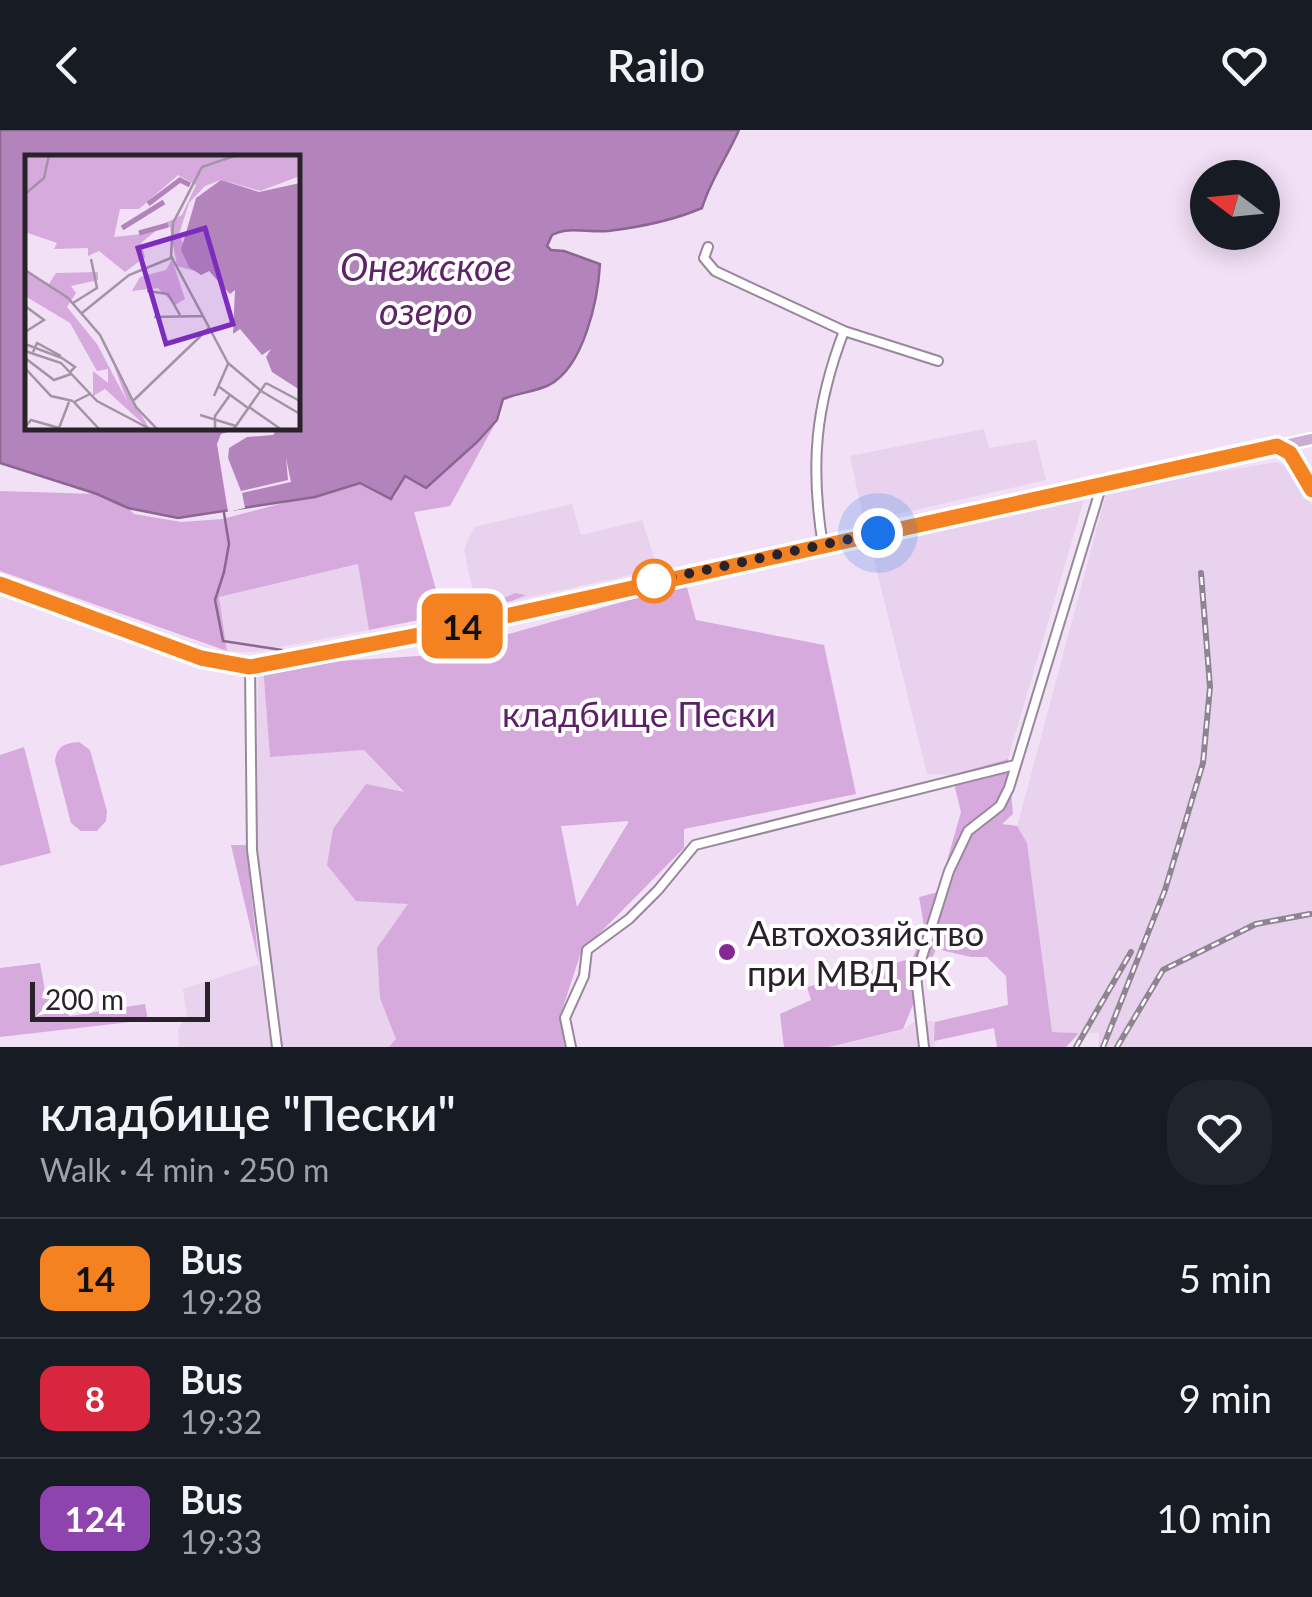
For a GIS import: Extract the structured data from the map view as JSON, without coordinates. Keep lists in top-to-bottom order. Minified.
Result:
{"water":["Онежское озеро"],"parks":["кладбище Пески"],"places":["Автохозяйство при МВД РК"],"lines":["bus line 14"],"scale_bar":"200 m","north":"left","page":{"header":"Railo","on_map":"14","scale":"200 m","heading":["кладбище \"Пески\"","Walk · 4 min · 250 m"],"list":[{"mark":"14","name":"Bus","note":"19:28","value":"5 min"},{"mark":"8","name":"Bus","note":"19:32","value":"9 min"},{"mark":"124","name":"Bus","note":"19:33","value":"10 min"}]}}
